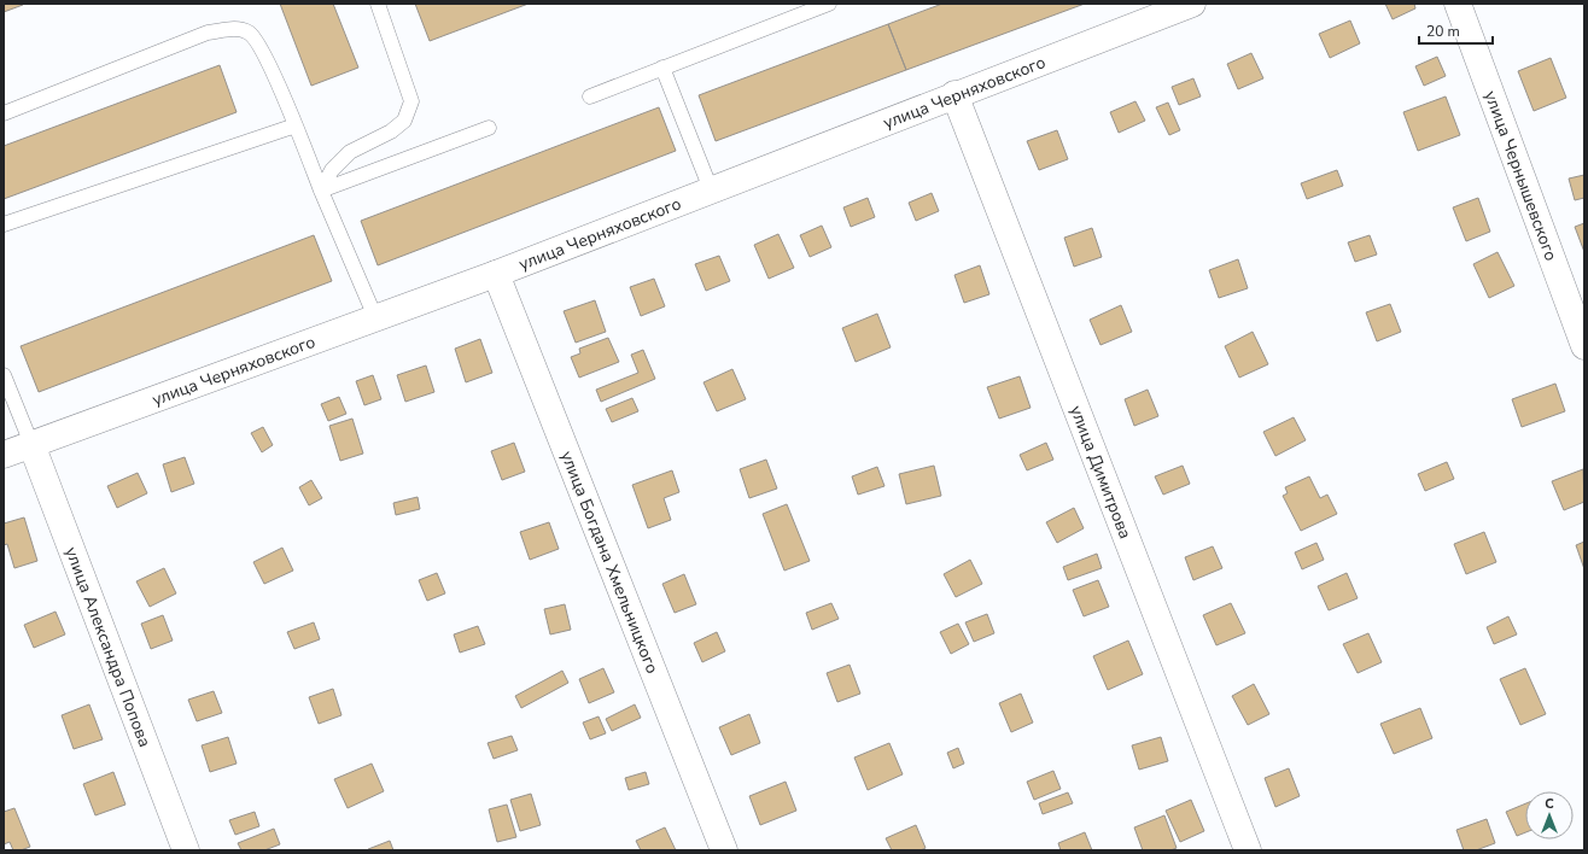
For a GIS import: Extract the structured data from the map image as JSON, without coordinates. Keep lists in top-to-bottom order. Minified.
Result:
{"streets":{"street":["улица Черняховского","улица Чернышевского","улица Димитрова","улица Богдана Хмельницкого","улица Александра Попова"]},"crossings":[["улица Черняховского","улица Димитрова"],["улица Черняховского","улица Богдана Хмельницкого"],["улица Черняховского","улица Александра Попова"]],"scale_bar":"20 m","north":"top"}
